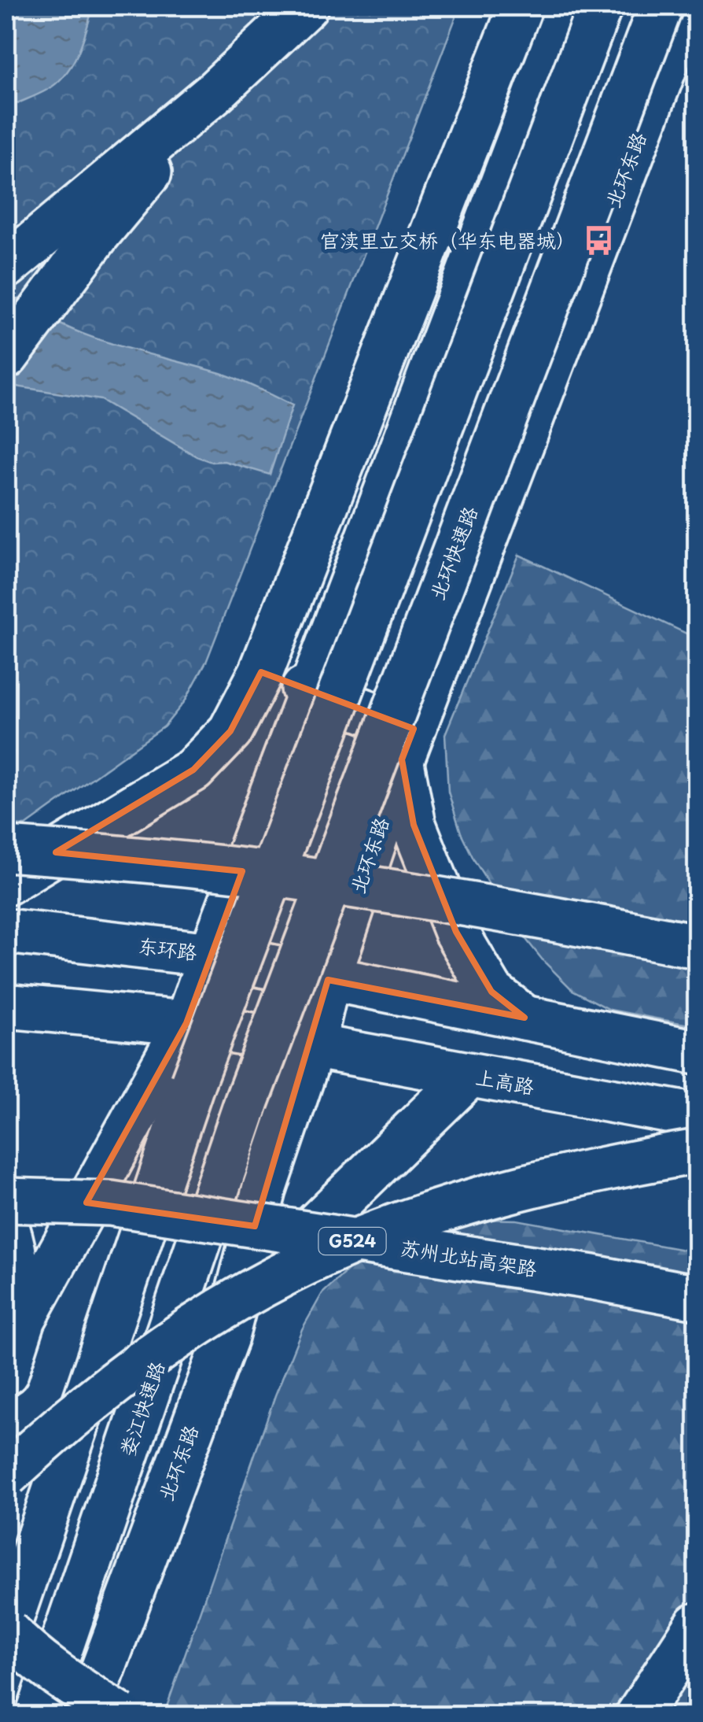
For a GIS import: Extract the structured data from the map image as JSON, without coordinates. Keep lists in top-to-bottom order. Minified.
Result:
{"streets":{"main road":["北环东路","北环快速路","东环路","上高路","G524","苏州北站高架路","娄江快速路"]},"crossings":[["北环东路","东环路"],["北环东路","上高路"],["北环快速路","娄江快速路"]],"places":{"bus stop":["官渎里立交桥（华东电器城）"]}}
